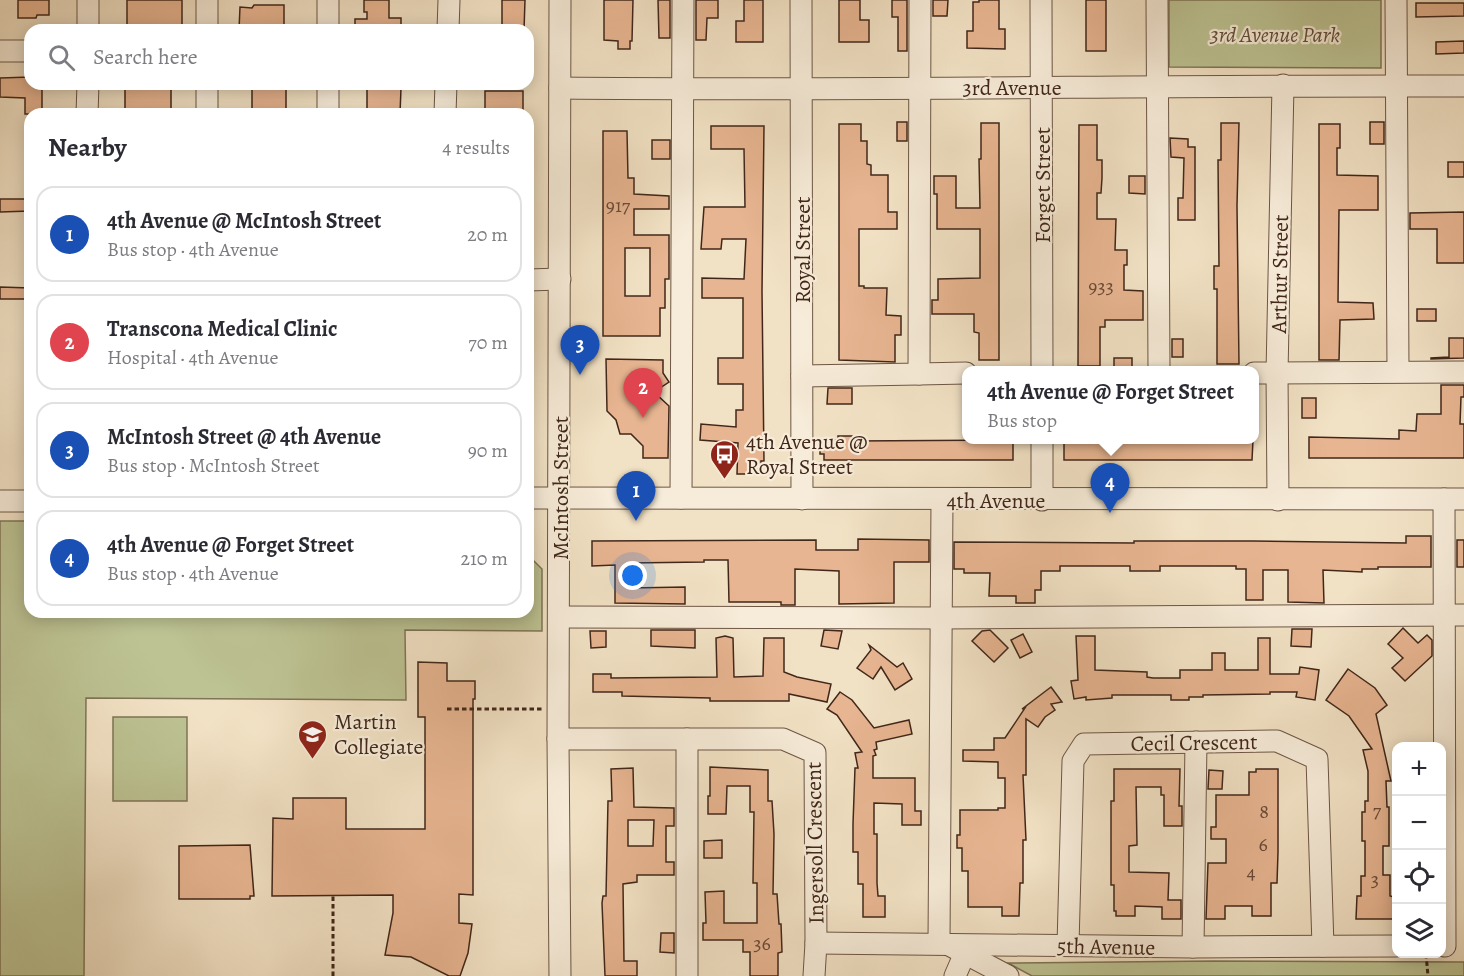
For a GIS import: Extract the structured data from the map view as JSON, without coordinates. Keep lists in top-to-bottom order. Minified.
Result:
{"streets":{"street":["3rd Avenue","Forget Street","Royal Street","Arthur Street","McIntosh Street","4th Avenue","Cecil Crescent","Ingersoll Crescent","5th Avenue"]},"crossings":[["3rd Avenue","Forget Street"],["3rd Avenue","Royal Street"],["3rd Avenue","Arthur Street"],["3rd Avenue","McIntosh Street"],["Royal Street","4th Avenue"],["Arthur Street","4th Avenue"],["McIntosh Street","4th Avenue"],["McIntosh Street","Ingersoll Crescent"],["Cecil Crescent","5th Avenue"],["Ingersoll Crescent","5th Avenue"]],"parks":["3rd Avenue Park"],"places":{"bus stop":["4th Avenue @ Royal Street"],"school or university":["Martin Collegiate"]},"house_numbers":["917","933","7","8","6","4","3","36"],"page":{"search":"Search here","heading":["Nearby","4 results"],"list":[{"mark":"1","name":"4th Avenue @ McIntosh Street","note":"Bus stop · 4th Avenue","value":"20 m"},{"mark":"2","name":"Transcona Medical Clinic","note":"Hospital · 4th Avenue","value":"70 m"},{"mark":"3","name":"McIntosh Street @ 4th Avenue","note":"Bus stop · McIntosh Street","value":"90 m"},{"mark":"4","name":"4th Avenue @ Forget Street","note":"Bus stop · 4th Avenue","value":"210 m"}],"pins":["3","2","4","1"],"popup":["4th Avenue @ Forget Street","Bus stop"],"map_buttons":["+","−"]}}
